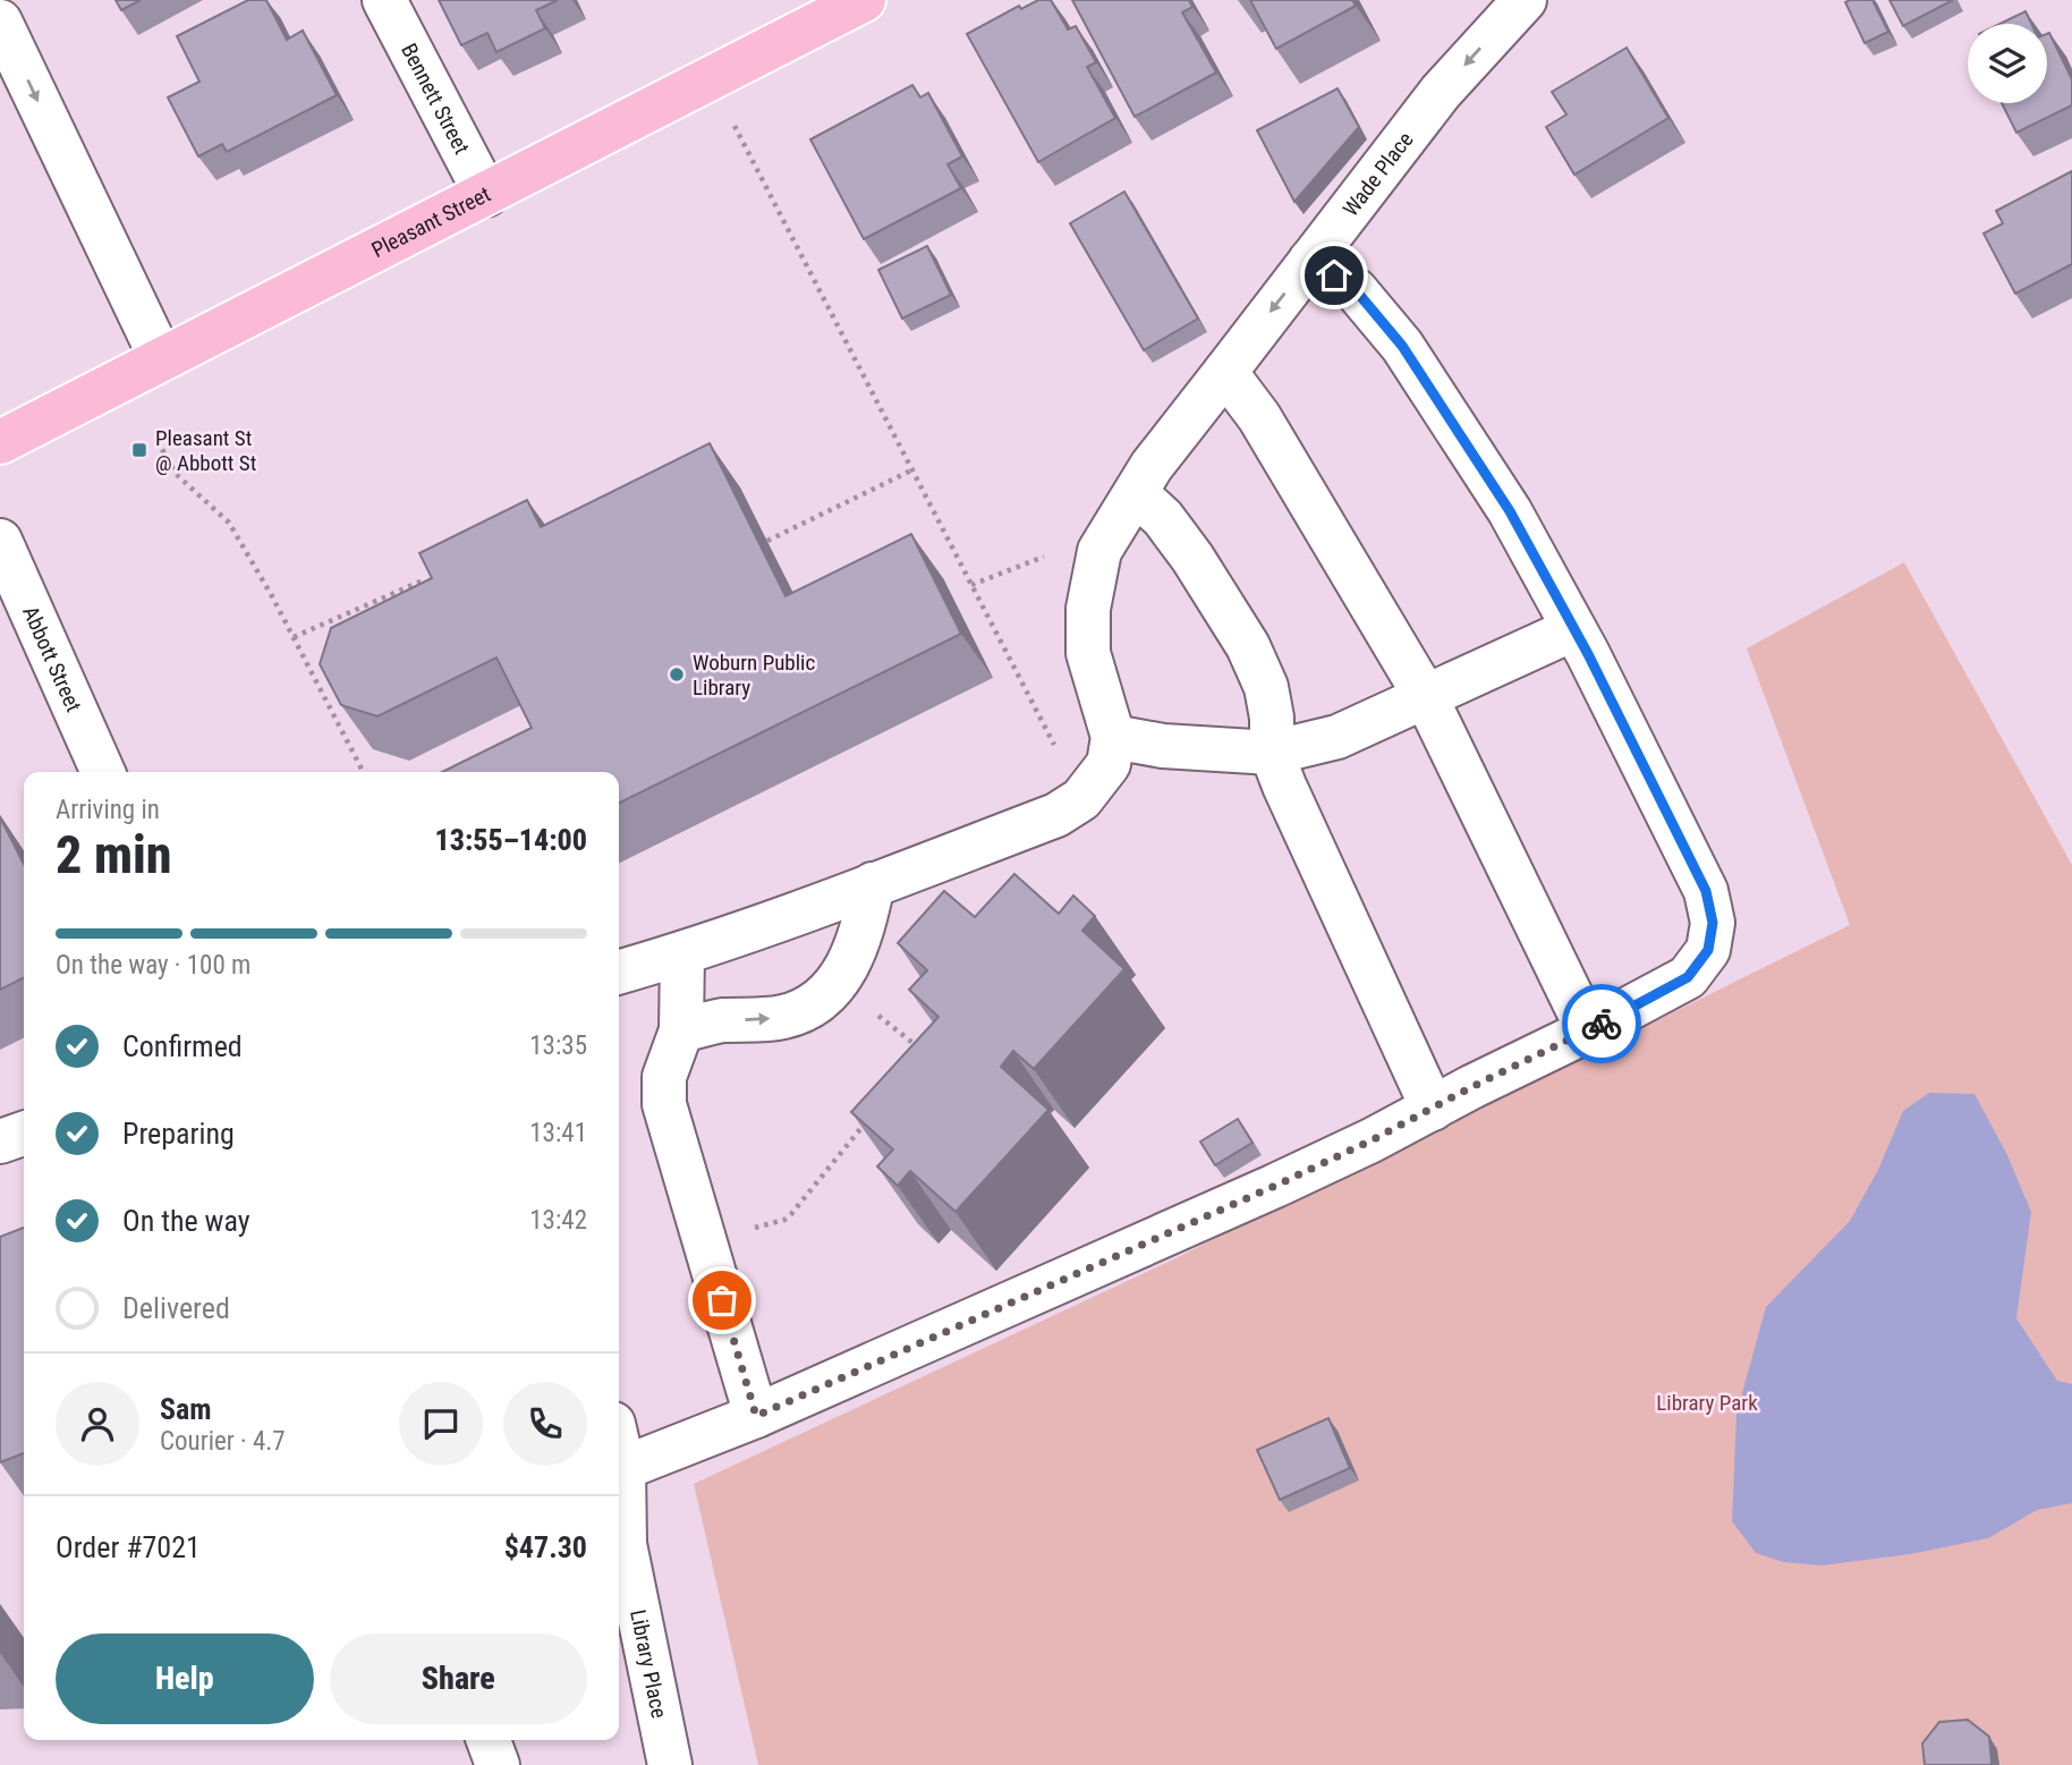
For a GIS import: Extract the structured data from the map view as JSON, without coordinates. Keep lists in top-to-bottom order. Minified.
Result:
{"streets":{"main road":["Pleasant Street"],"street":["Bennett Street","Wade Place","Abbott Street","Library Place"]},"crossings":[["Bennett Street","Pleasant Street"]],"one_way":["Wade Place"],"parks":["Library Park"],"places":{"transit":["Pleasant St @ Abbott St"],"other":["Woburn Public Library"]},"page":{"heading":["2 min","Arriving in","13:55–14:00"],"panel":["Sam","Courier · 4.7","Order #7021","$47.30"],"bar":"On the way · 100 m","list":[["Confirmed","13:35"],["Preparing","13:41"],["On the way","13:42"],"Delivered"],"buttons":["Help","Share"]}}
